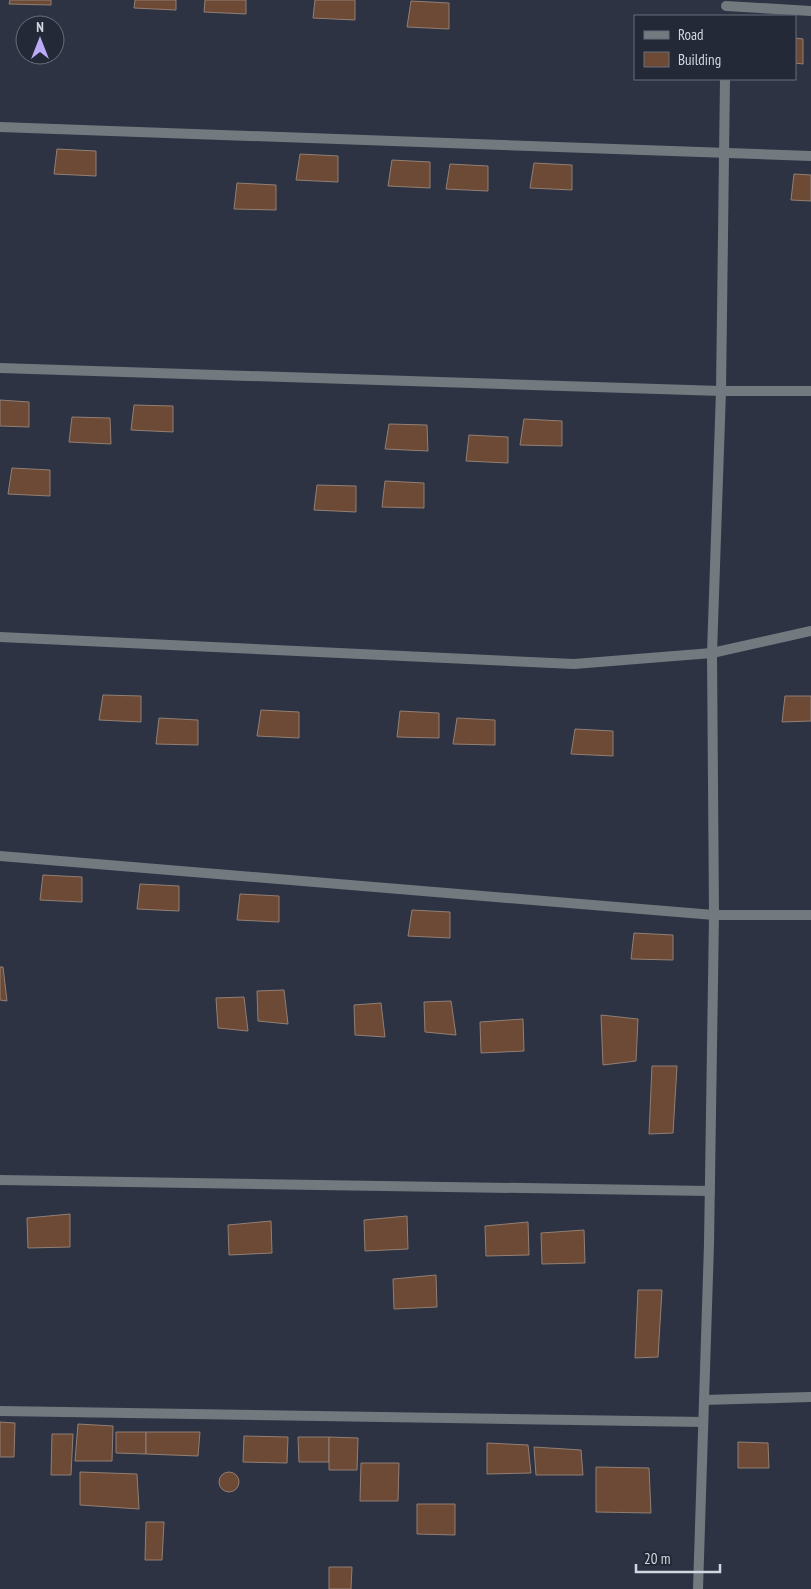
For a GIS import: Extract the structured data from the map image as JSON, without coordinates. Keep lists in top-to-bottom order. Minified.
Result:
{"legend":["Road","Building"],"scale_bar":"20 m","north":"top"}
